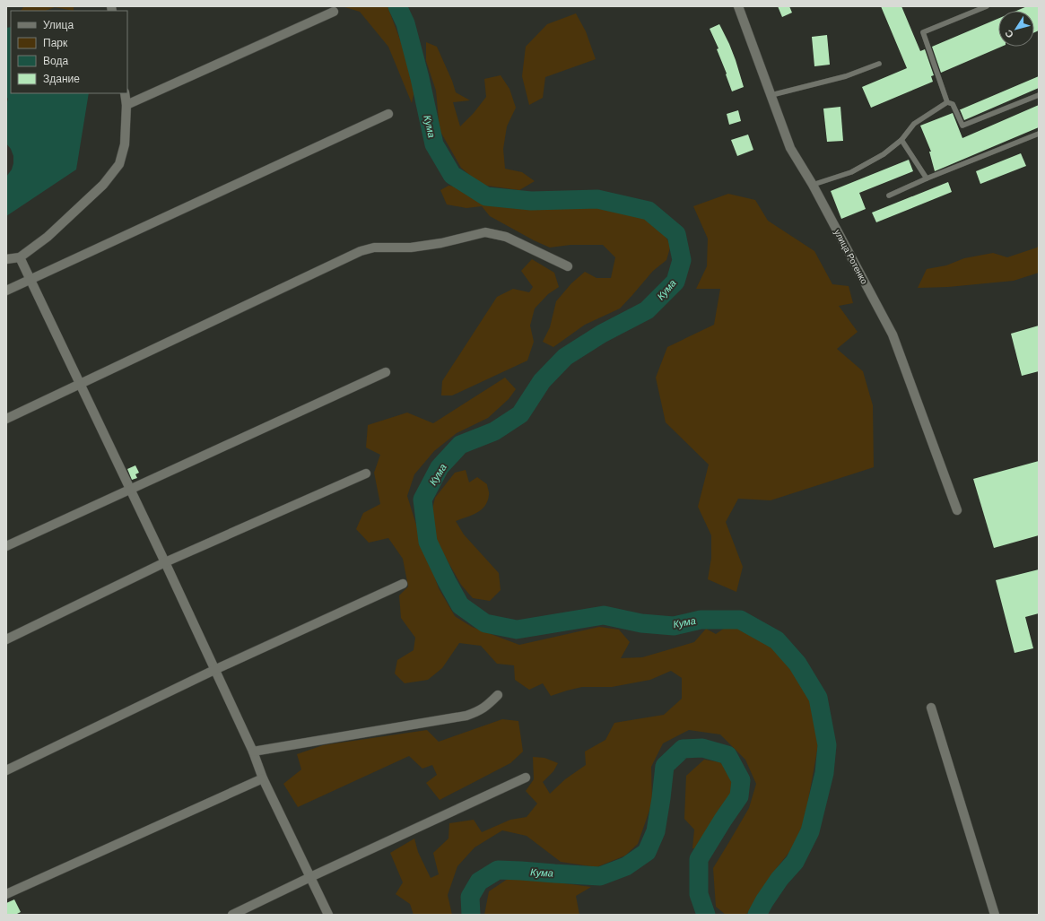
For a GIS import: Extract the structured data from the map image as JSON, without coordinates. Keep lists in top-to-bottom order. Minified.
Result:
{"streets":{"street":["улица Ротенко"]},"water":["Кума"],"legend":["Улица","Парк","Вода","Здание"],"north":"bottom left"}
